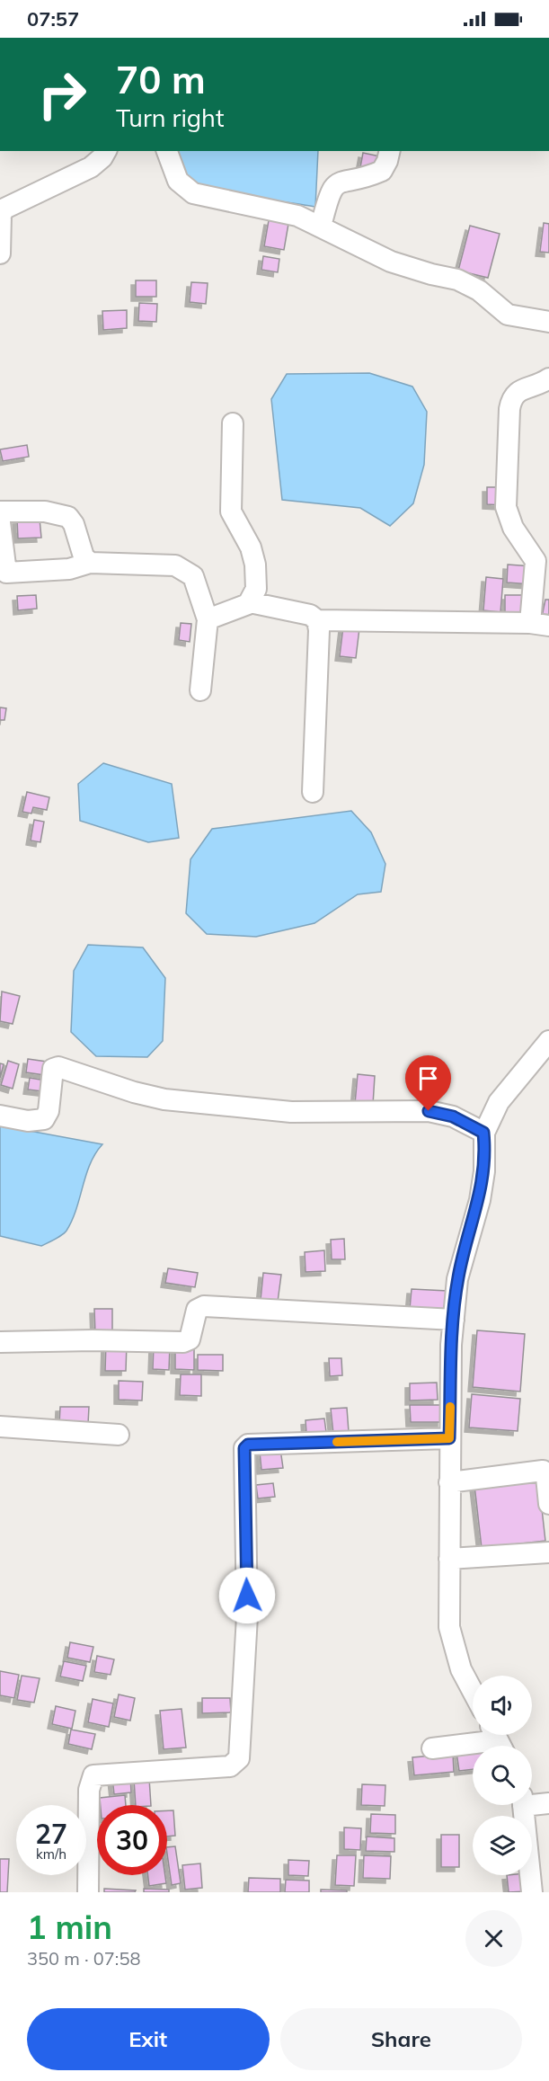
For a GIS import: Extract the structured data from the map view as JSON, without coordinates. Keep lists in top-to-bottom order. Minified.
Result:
{"page":{"status":"07:57","turn":["70 m","Turn right"],"speed":"27 km/h","limit":"30","heading":["1 min","350 m · 07:58"],"buttons":["Exit","Share"]}}
